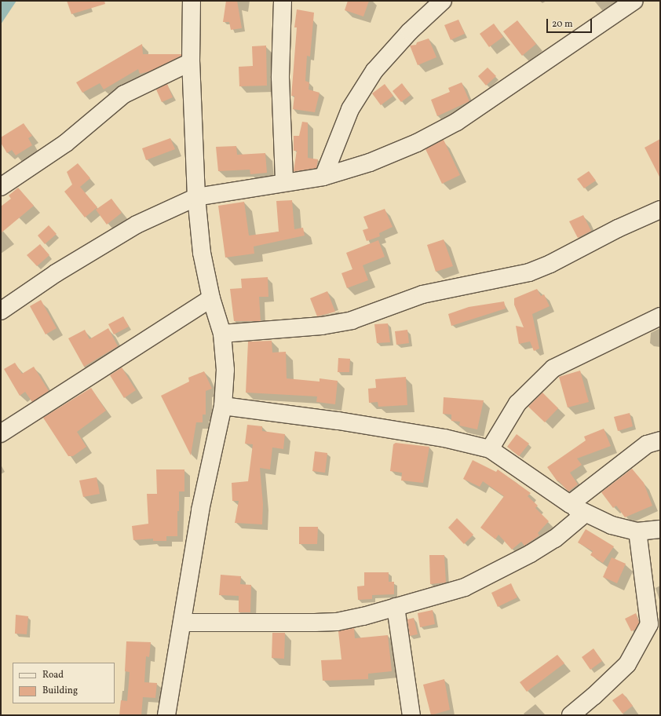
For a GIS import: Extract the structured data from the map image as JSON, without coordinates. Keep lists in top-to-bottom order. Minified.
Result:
{"legend":["Road","Building"],"scale_bar":"20 m"}
